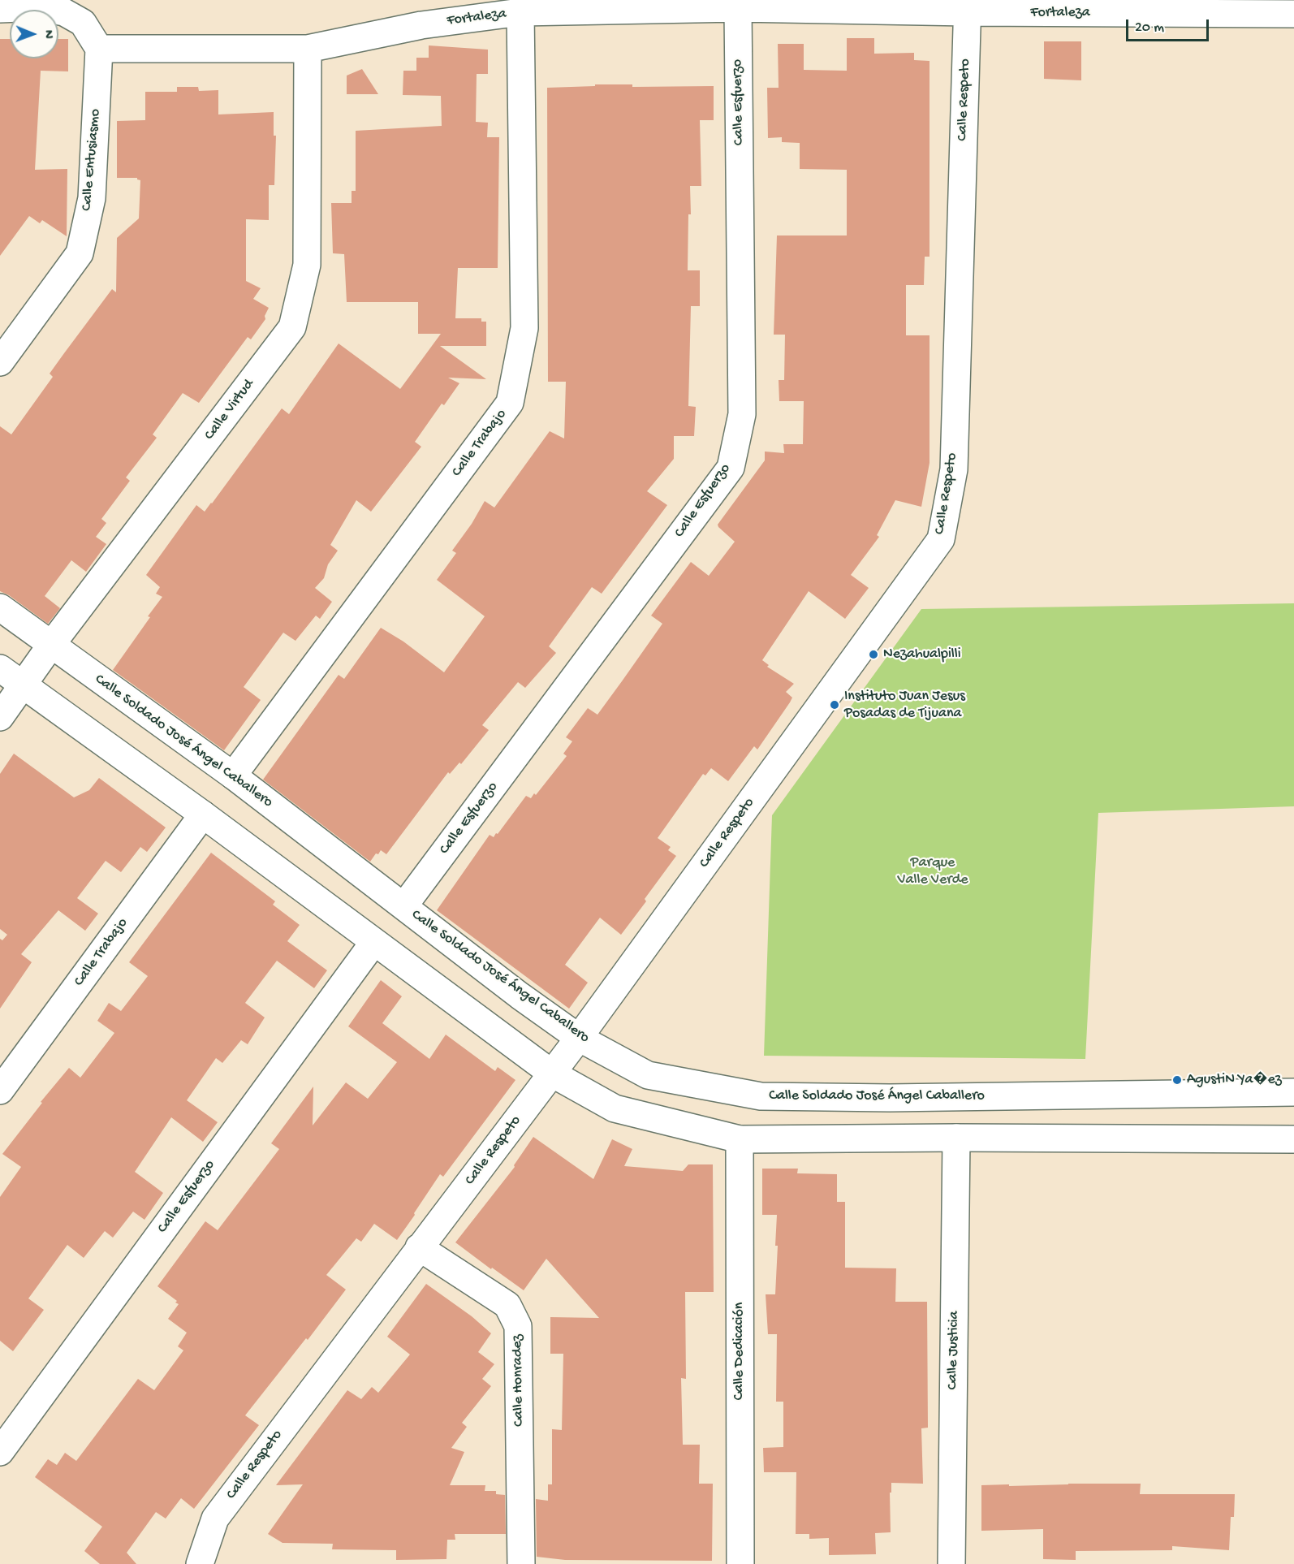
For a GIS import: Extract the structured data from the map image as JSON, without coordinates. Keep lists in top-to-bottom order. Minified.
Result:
{"streets":{"street":["Fortaleza","Calle Respeto","Calle Esfuerzo","Calle Entusiasmo","Calle Virtud","Calle Trabajo","Calle Soldado José Ángel Caballero","Calle Justicia","Calle Dedicación","Calle Honradez"]},"crossings":[["Fortaleza","Calle Respeto"],["Fortaleza","Calle Esfuerzo"],["Fortaleza","Calle Entusiasmo"],["Fortaleza","Calle Virtud"],["Fortaleza","Calle Trabajo"],["Calle Respeto","Calle Soldado José Ángel Caballero"],["Calle Respeto","Calle Honradez"],["Calle Esfuerzo","Calle Soldado José Ángel Caballero"],["Calle Virtud","Calle Soldado José Ángel Caballero"],["Calle Trabajo","Calle Soldado José Ángel Caballero"]],"parks":["Parque Valle Verde"],"places":["Nezahualpilli","Instituto Juan Jesus Posadas de Tijuana","AgustiN Ya�ez"],"scale_bar":"20 m","north":"right"}
